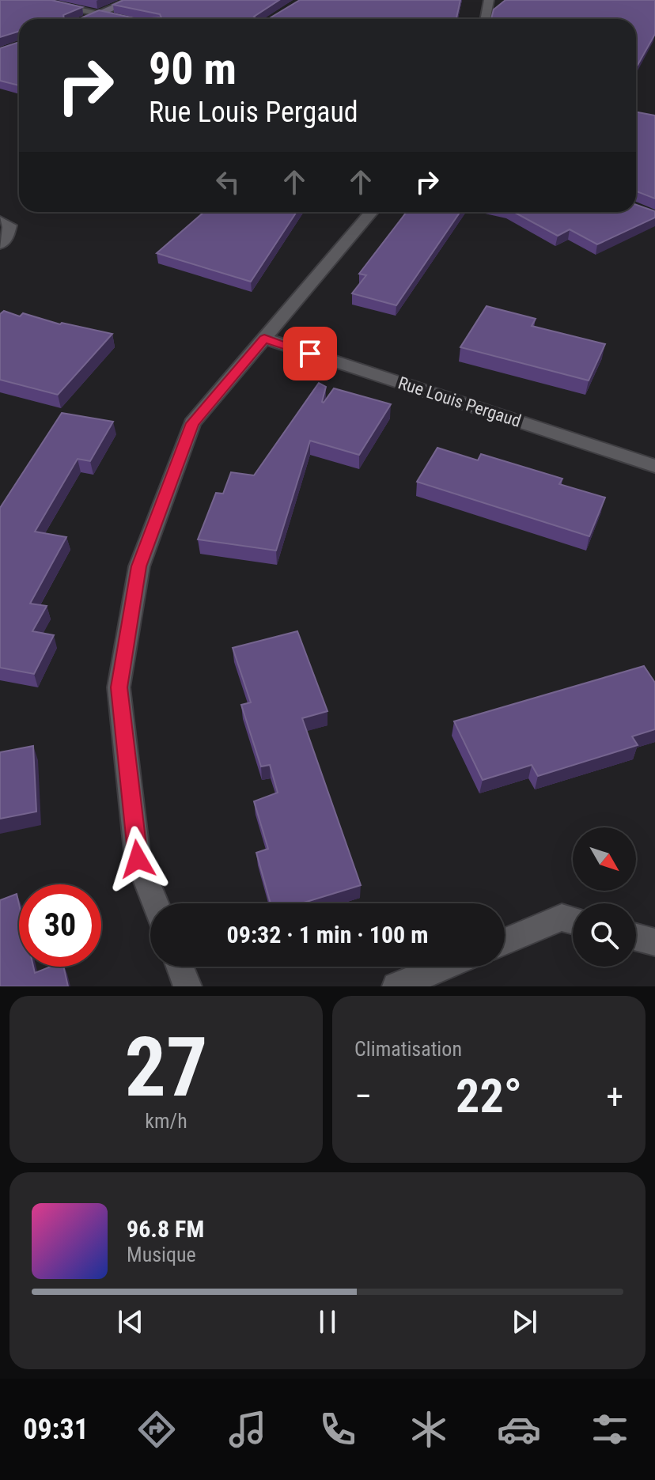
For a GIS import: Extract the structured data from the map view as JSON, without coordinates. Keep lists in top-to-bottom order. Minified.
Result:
{"streets":{"street":["Rue Louis Pergaud"]},"north":"bottom right","page":{"turn":["90 m","Rue Louis Pergaud"],"limit":"30","trip":"09:32 · 1 min · 100 m","tile":[["27","km/h"],"Climatisation"],"heat":["−","22°","+"],"song":["96.8 FM","Musique"],"tabs":"09:31"}}
